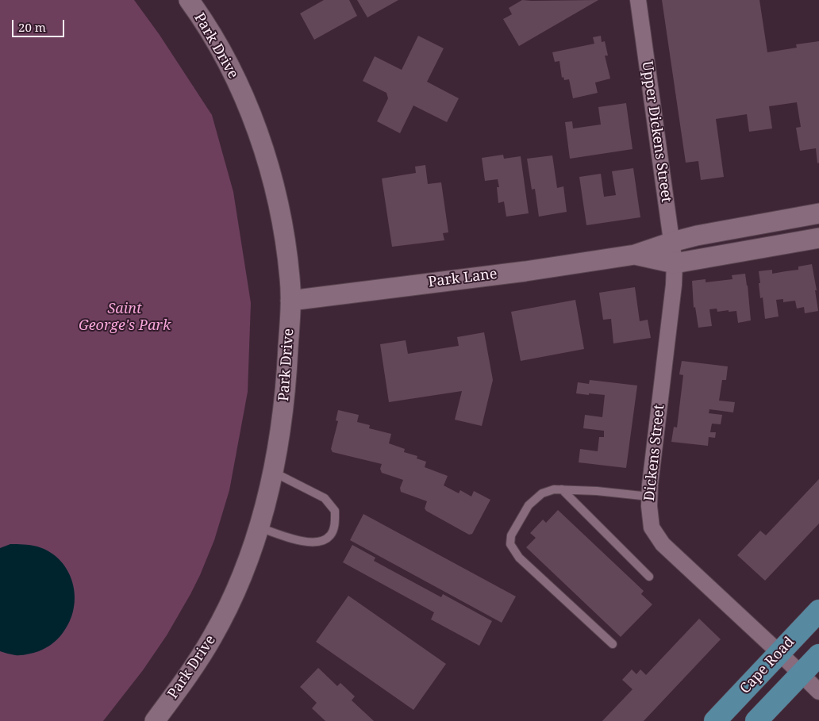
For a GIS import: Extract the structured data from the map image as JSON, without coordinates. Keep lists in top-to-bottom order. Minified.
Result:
{"streets":{"main road":["Cape Road"],"street":["Park Drive","Upper Dickens Street","Park Lane","Dickens Street"]},"crossings":[["Park Drive","Park Lane"],["Upper Dickens Street","Park Lane"],["Upper Dickens Street","Dickens Street"],["Park Lane","Dickens Street"],["Dickens Street","Cape Road"]],"parks":["Saint George's Park"],"scale_bar":"20 m"}
